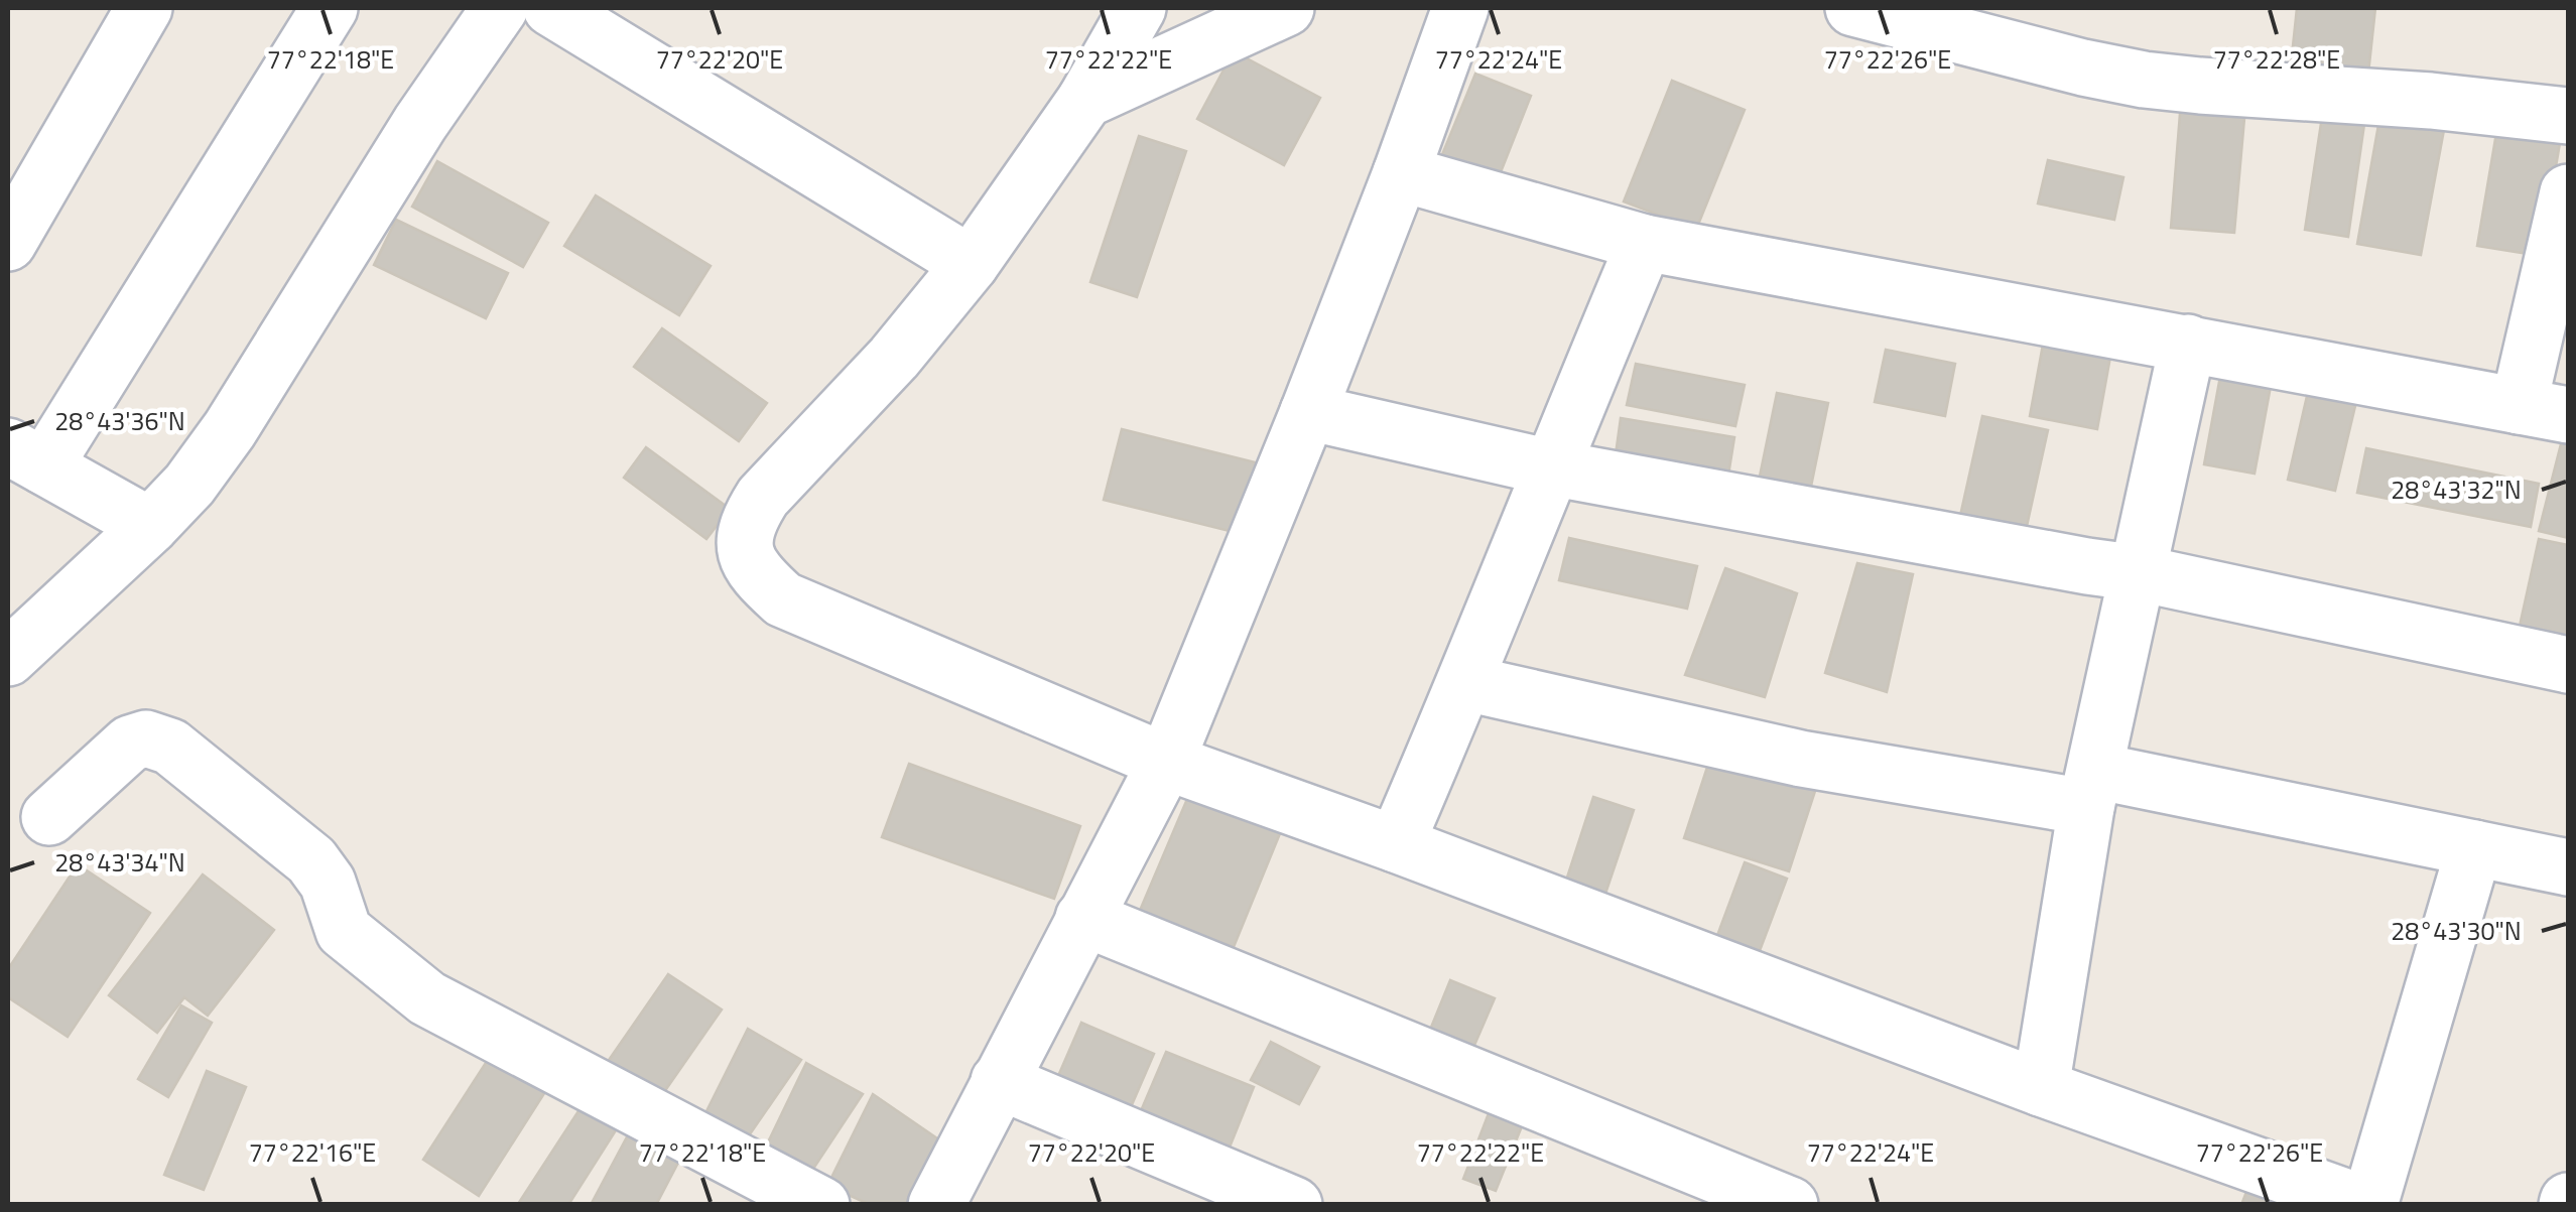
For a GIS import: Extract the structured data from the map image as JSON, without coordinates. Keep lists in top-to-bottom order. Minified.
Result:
{"coordinates":["77°22'18\"E","77°22'20\"E","77°22'22\"E","77°22'24\"E","77°22'26\"E","77°22'28\"E","28°43'36\"N","28°43'32\"N","28°43'34\"N","28°43'30\"N","77°22'16\"E"]}
